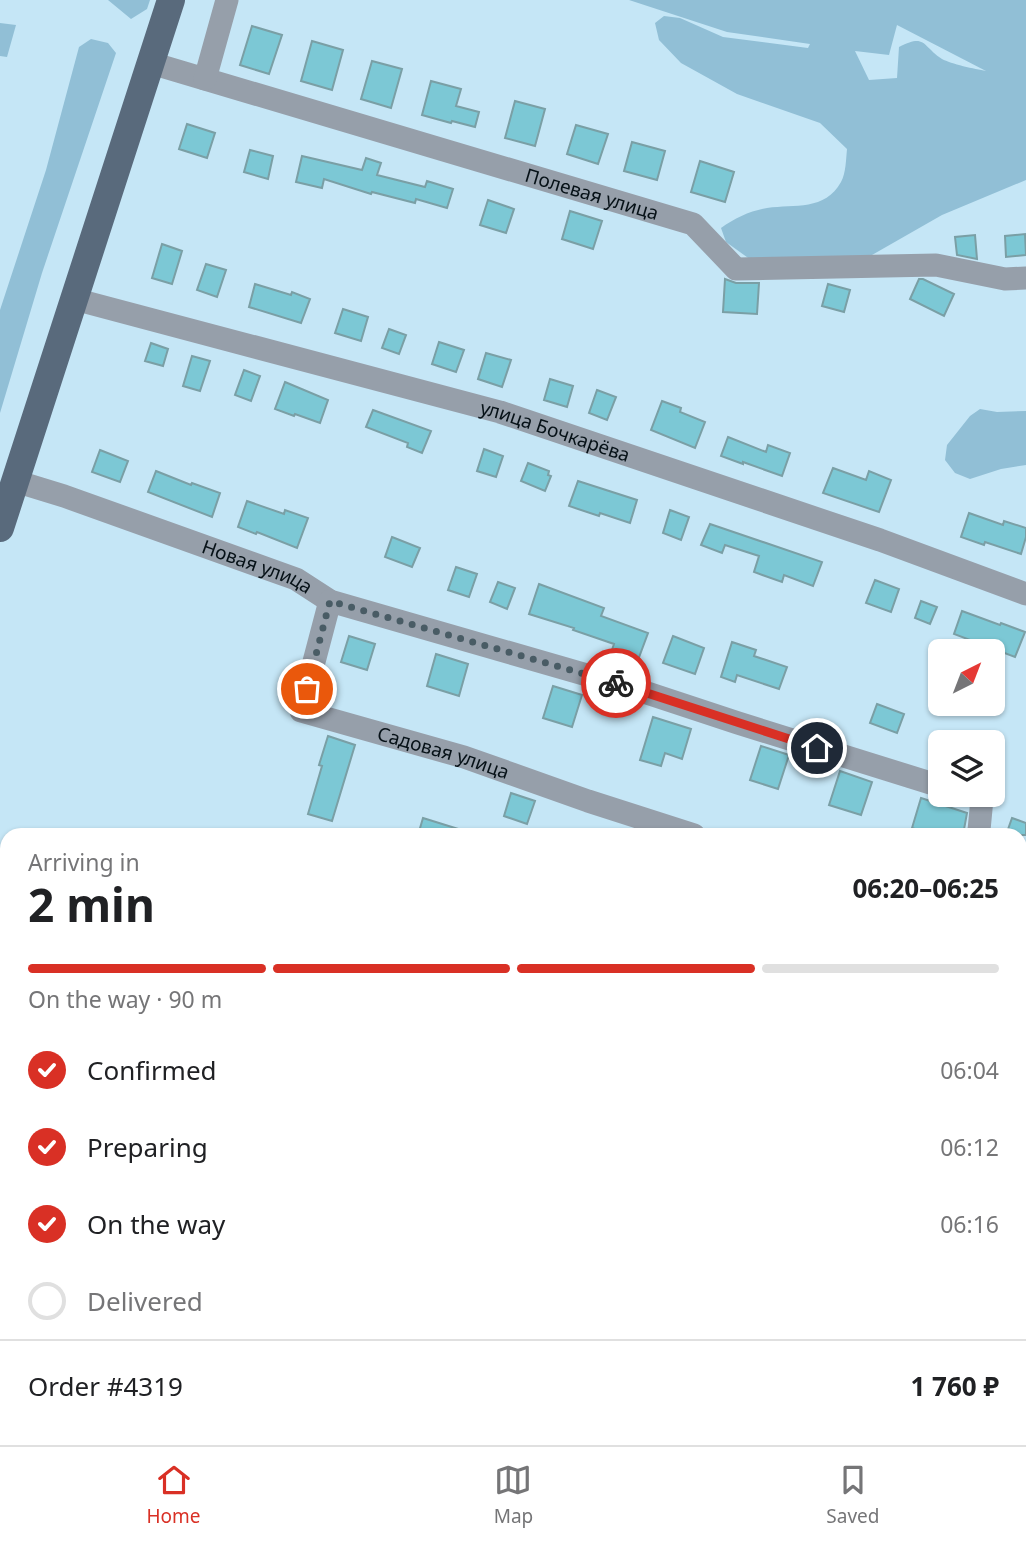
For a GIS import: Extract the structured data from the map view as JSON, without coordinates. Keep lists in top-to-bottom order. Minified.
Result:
{"streets":{"street":["Полевая улица","улица Бочкарёва","Новая улица","Садовая улица"]},"crossings":[["Новая улица","Садовая улица"]],"north":"top right","page":{"heading":["2 min","Arriving in","06:20–06:25"],"panel":["Order #4319","1 760 ₽"],"bar":"On the way · 90 m","list":[["Confirmed","06:04"],["Preparing","06:12"],["On the way","06:16"],"Delivered"],"tabs":["Home","Map","Saved"]}}
